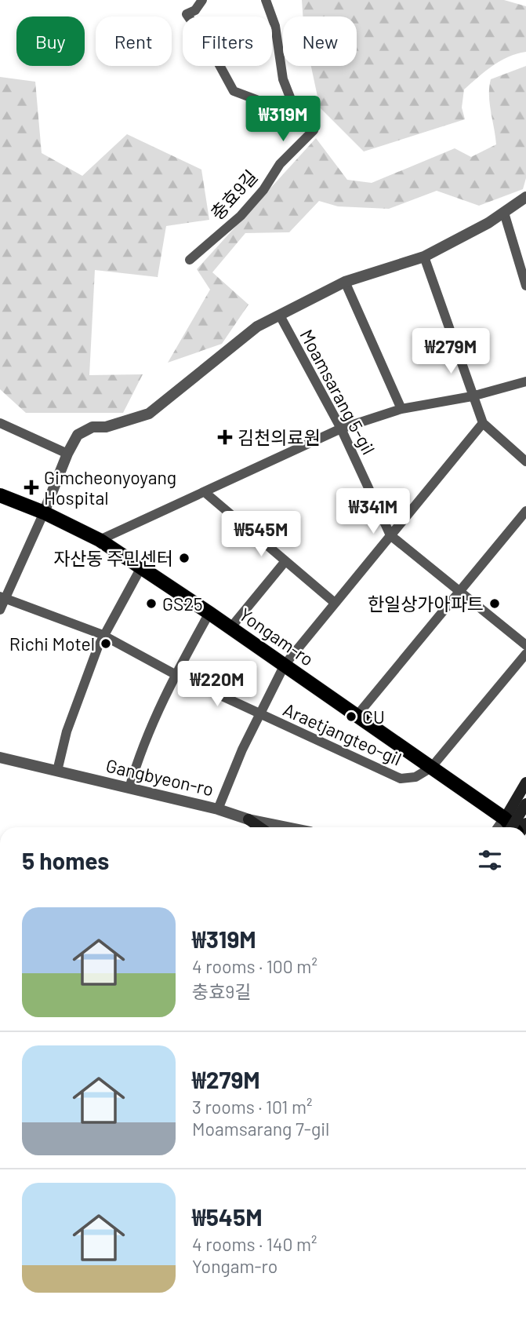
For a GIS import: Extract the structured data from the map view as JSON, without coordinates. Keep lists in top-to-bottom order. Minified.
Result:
{"streets":{"main road":["Yongam-ro"],"street":["충효9길","Moamsarang 5-gil","Araetjangteo-gil","Gangbyeon-ro"]},"crossings":[["Yongam-ro","Araetjangteo-gil"]],"places":{"health":["김천의료원","Gimcheonyoyang Hospital"],"other":["자산동 주민센터","GS25","한일상가아파트","Richi Motel","CU"]},"page":{"chip":["Buy","Rent","Filters","New"],"price":["₩319M","₩279M","₩341M","₩545M","₩220M"],"heading":"5 homes","list":[{"name":"₩319M","note":"4 rooms · 100 m² · 충효9길"},{"name":"₩279M","note":"3 rooms · 101 m² · Moamsarang 7-gil"},{"name":"₩545M","note":"4 rooms · 140 m² · Yongam-ro"}]}}
